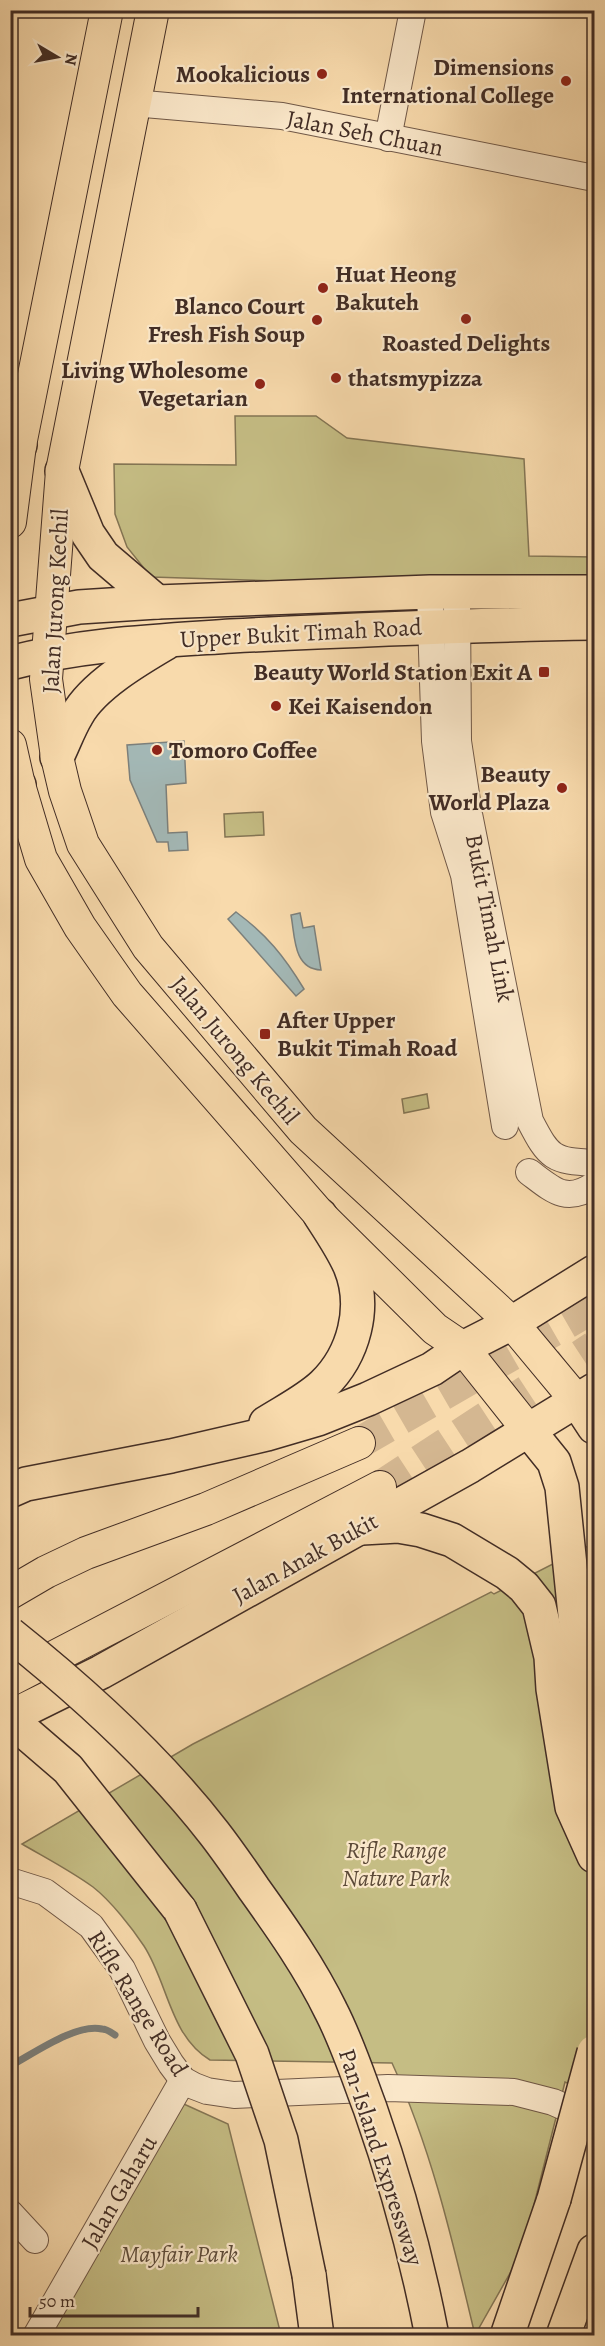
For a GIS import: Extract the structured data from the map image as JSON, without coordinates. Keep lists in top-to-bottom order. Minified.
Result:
{"streets":{"highway":["Upper Bukit Timah Road","Jalan Anak Bukit","Pan-Island Expressway"],"main road":["Jalan Jurong Kechil"],"street":["Jalan Seh Chuan","Bukit Timah Link","Rifle Range Road","Jalan Gaharu"]},"crossings":[["Jalan Seh Chuan","Jalan Jurong Kechil"],["Jalan Jurong Kechil","Upper Bukit Timah Road"],["Jalan Jurong Kechil","Jalan Anak Bukit"],["Upper Bukit Timah Road","Bukit Timah Link"],["Rifle Range Road","Jalan Gaharu"]],"parks":["Rifle Range Nature Park","Mayfair Park"],"places":{"other":["Mookalicious","Dimensions International College","Huat Heong Bakuteh","Roasted Delights","Blanco Court Fresh Fish Soup","thatsmypizza","Living Wholesome Vegetarian","Kei Kaisendon","Tomoro Coffee","Beauty World Plaza"],"transit":["Beauty World Station Exit A","After Upper Bukit Timah Road"]},"scale_bar":"50 m","north":"right"}
